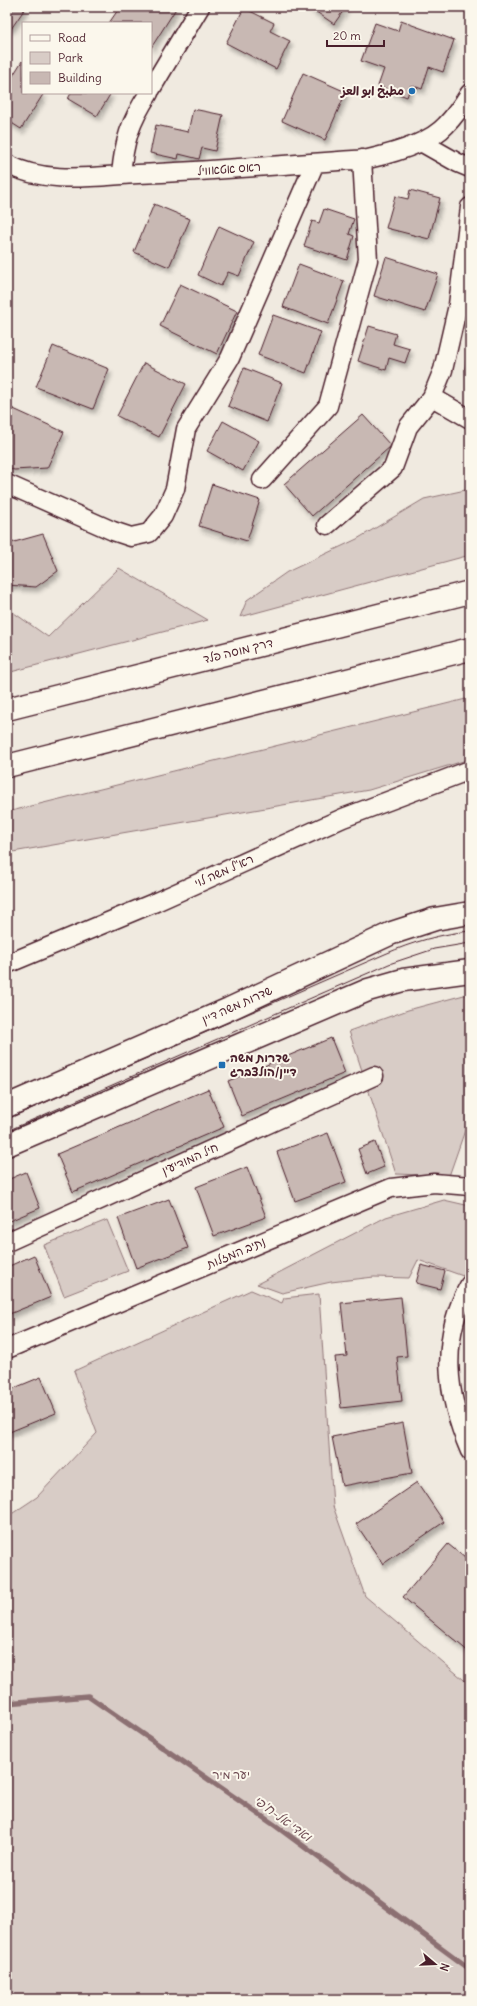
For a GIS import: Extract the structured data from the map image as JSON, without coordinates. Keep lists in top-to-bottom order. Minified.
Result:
{"streets":{"main road":["דרך מוסה פלד","שדרות משה דיין"],"street":["ראס אטאוויל","רא\"ל משה לוי","חיל המודיעין","נתיב המזלות"]},"water":["ואדי אל-ח'פי"],"parks":["יער מיר"],"places":{"other":["مطبخ ابو العز"],"transit":["שדרות משה דיין/הולצברג"]},"legend":["Road","Park","Building"],"scale_bar":"20 m","north":"right"}
